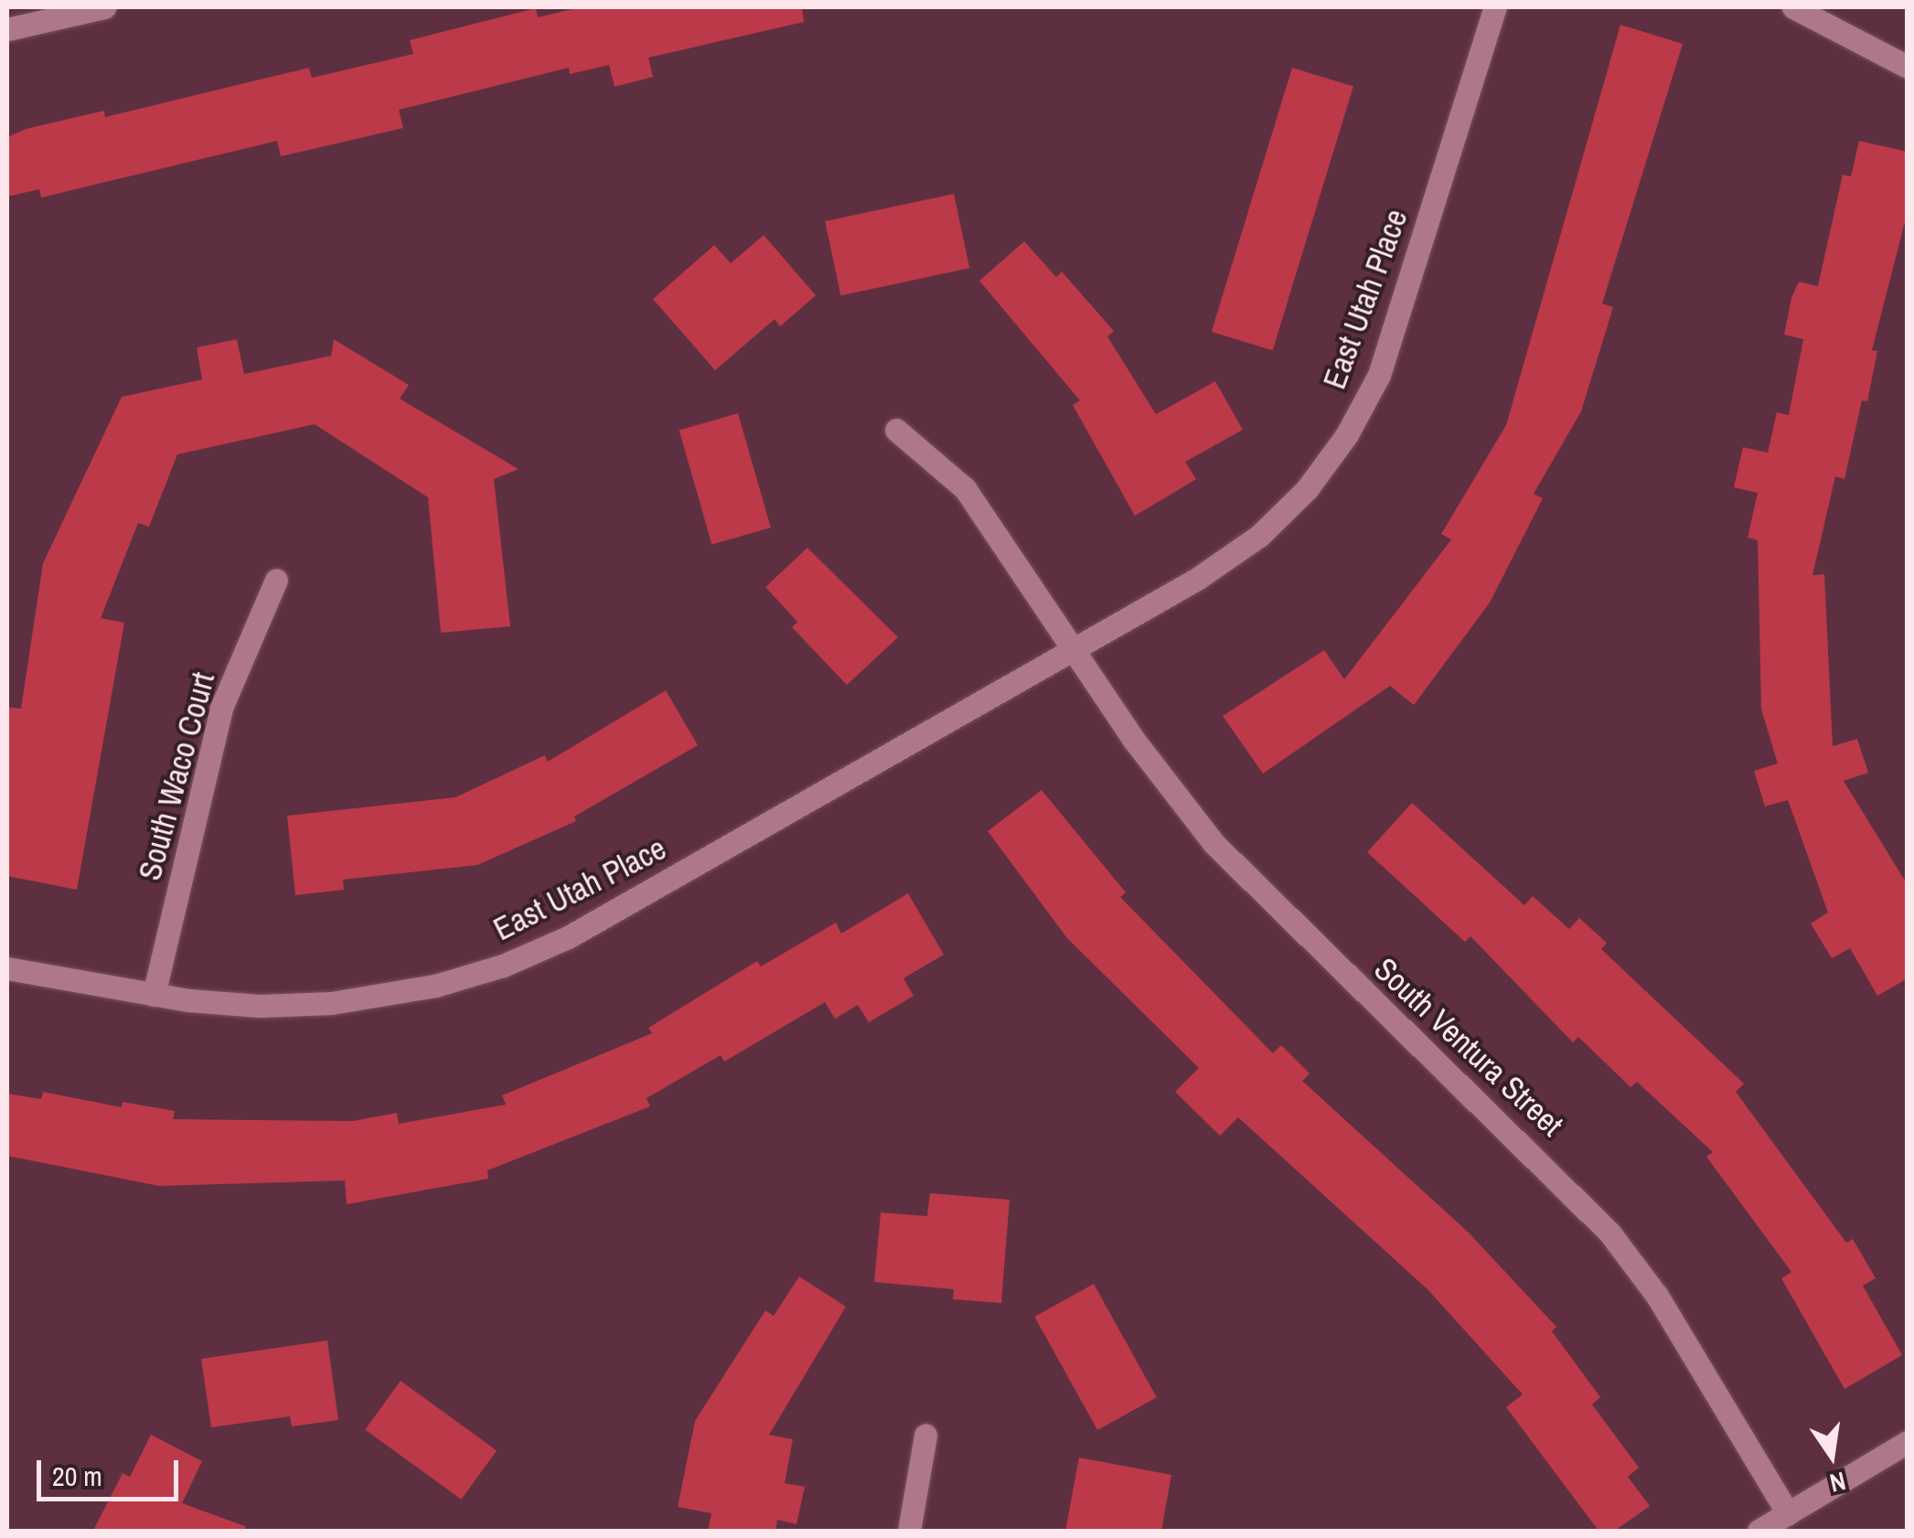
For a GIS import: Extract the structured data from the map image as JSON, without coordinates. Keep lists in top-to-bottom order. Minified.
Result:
{"streets":{"street":["East Utah Place","South Waco Court","South Ventura Street"]},"crossings":[["East Utah Place","South Waco Court"],["East Utah Place","South Ventura Street"]],"scale_bar":"20 m","north":"bottom"}
